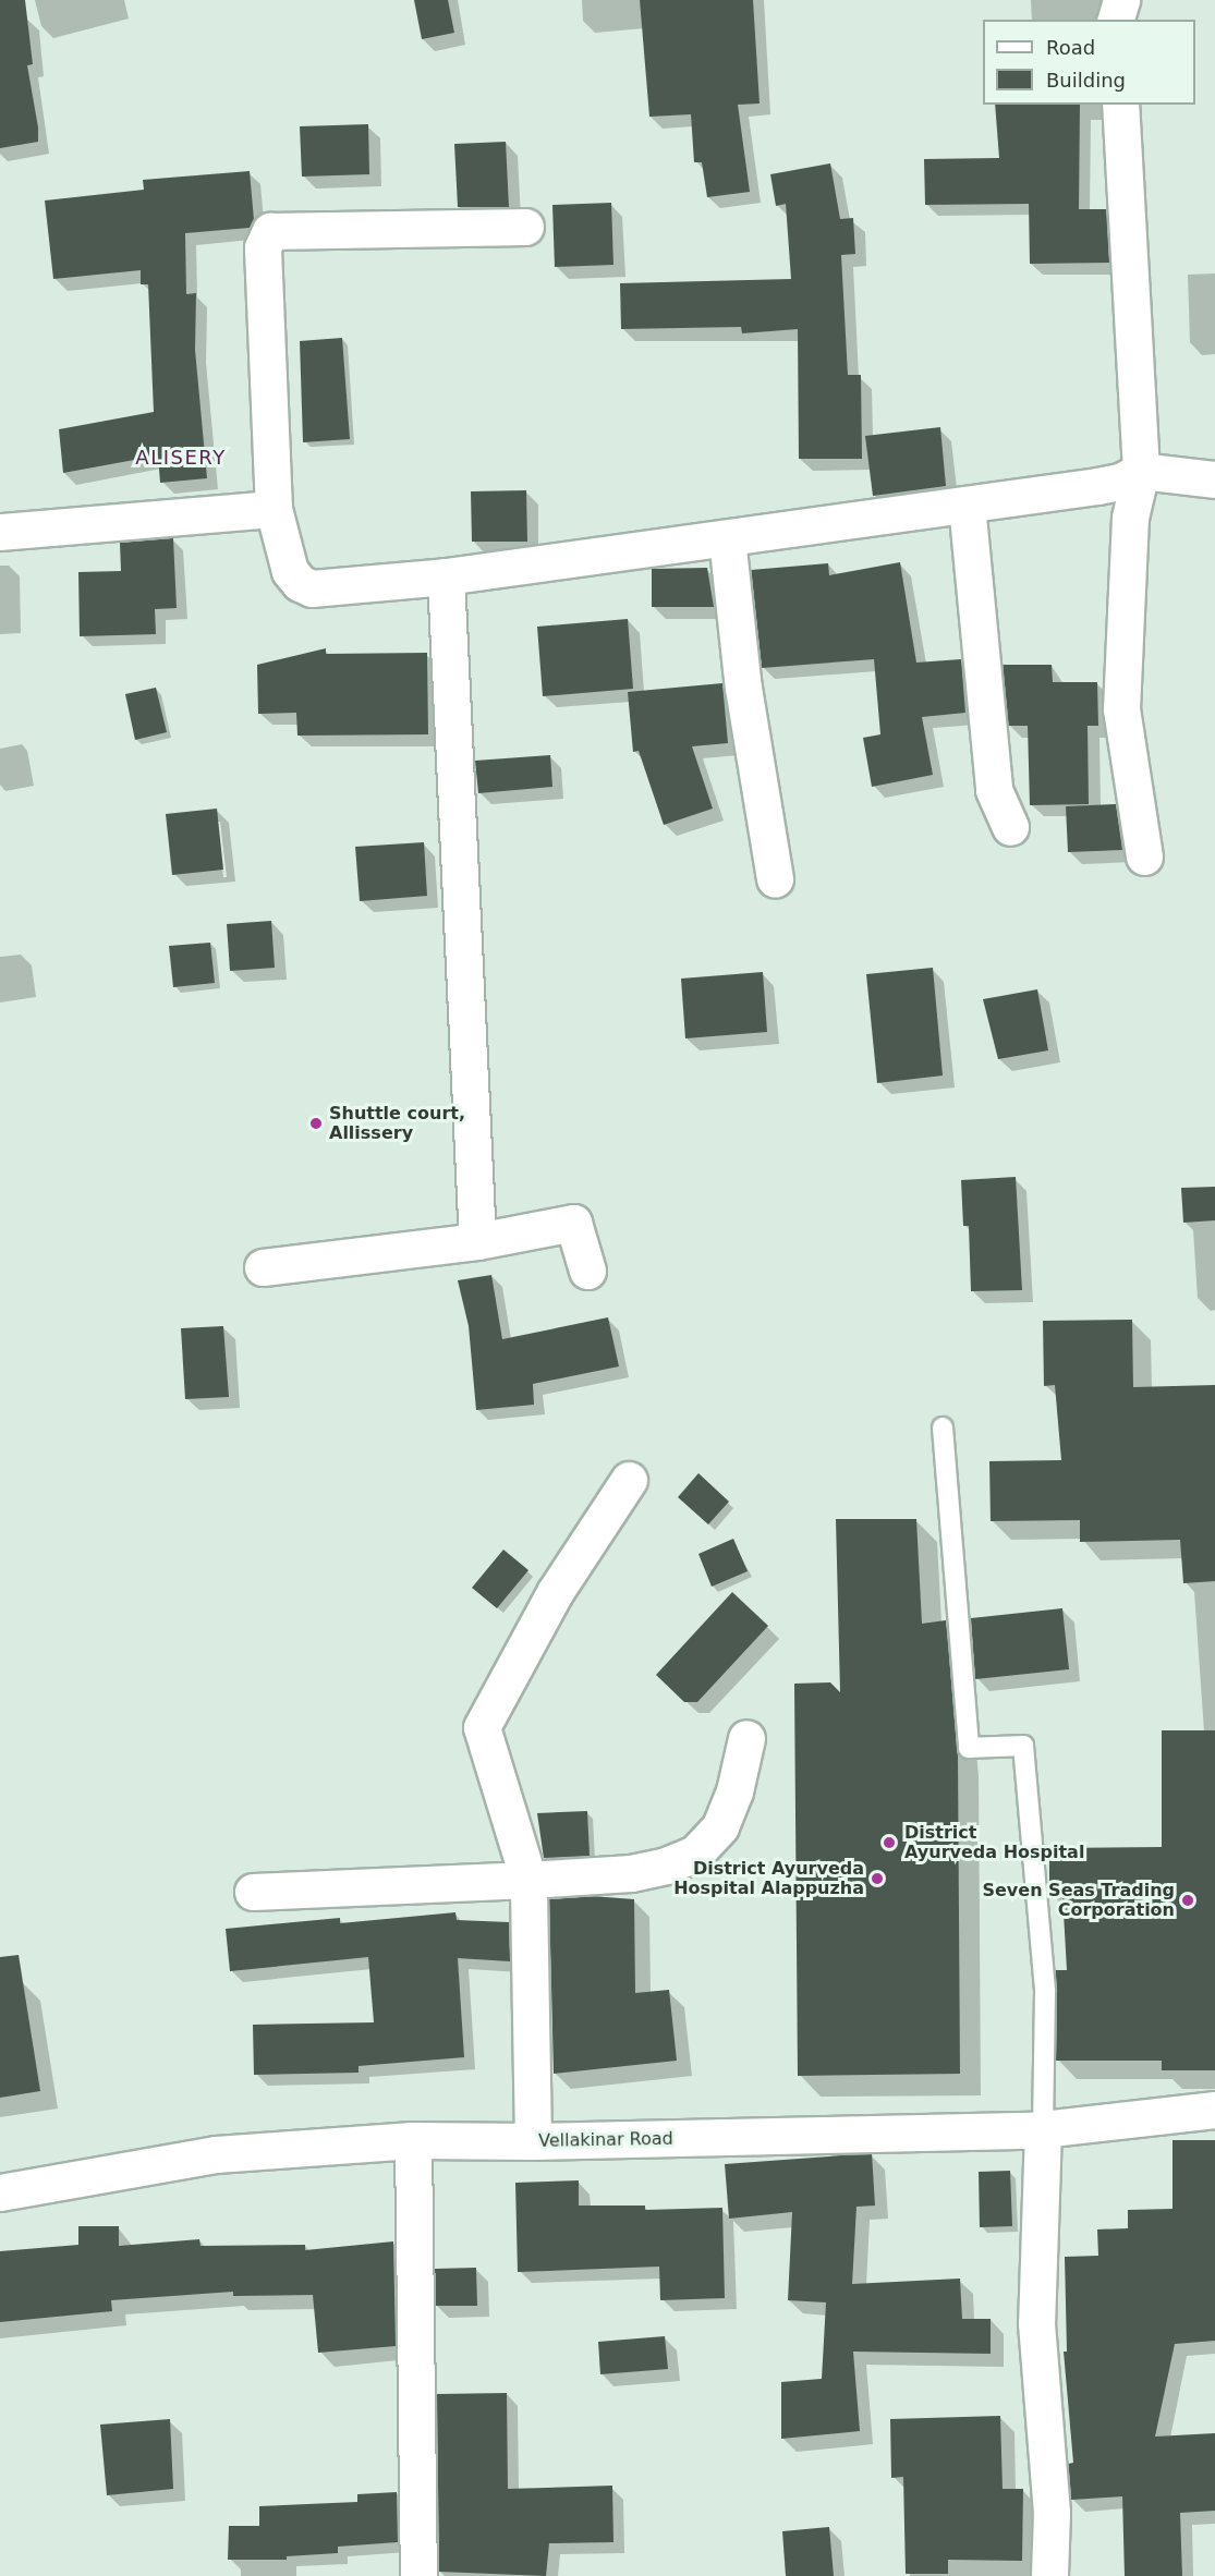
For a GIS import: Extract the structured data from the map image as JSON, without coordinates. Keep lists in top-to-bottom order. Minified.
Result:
{"streets":{"street":["Vellakinar Road"]},"districts":["ALISERY"],"places":["Shuttle court, Allissery","District Ayurveda Hospital","District Ayurveda Hospital Alappuzha","Seven Seas Trading Corporation"],"legend":["Road","Building"]}
